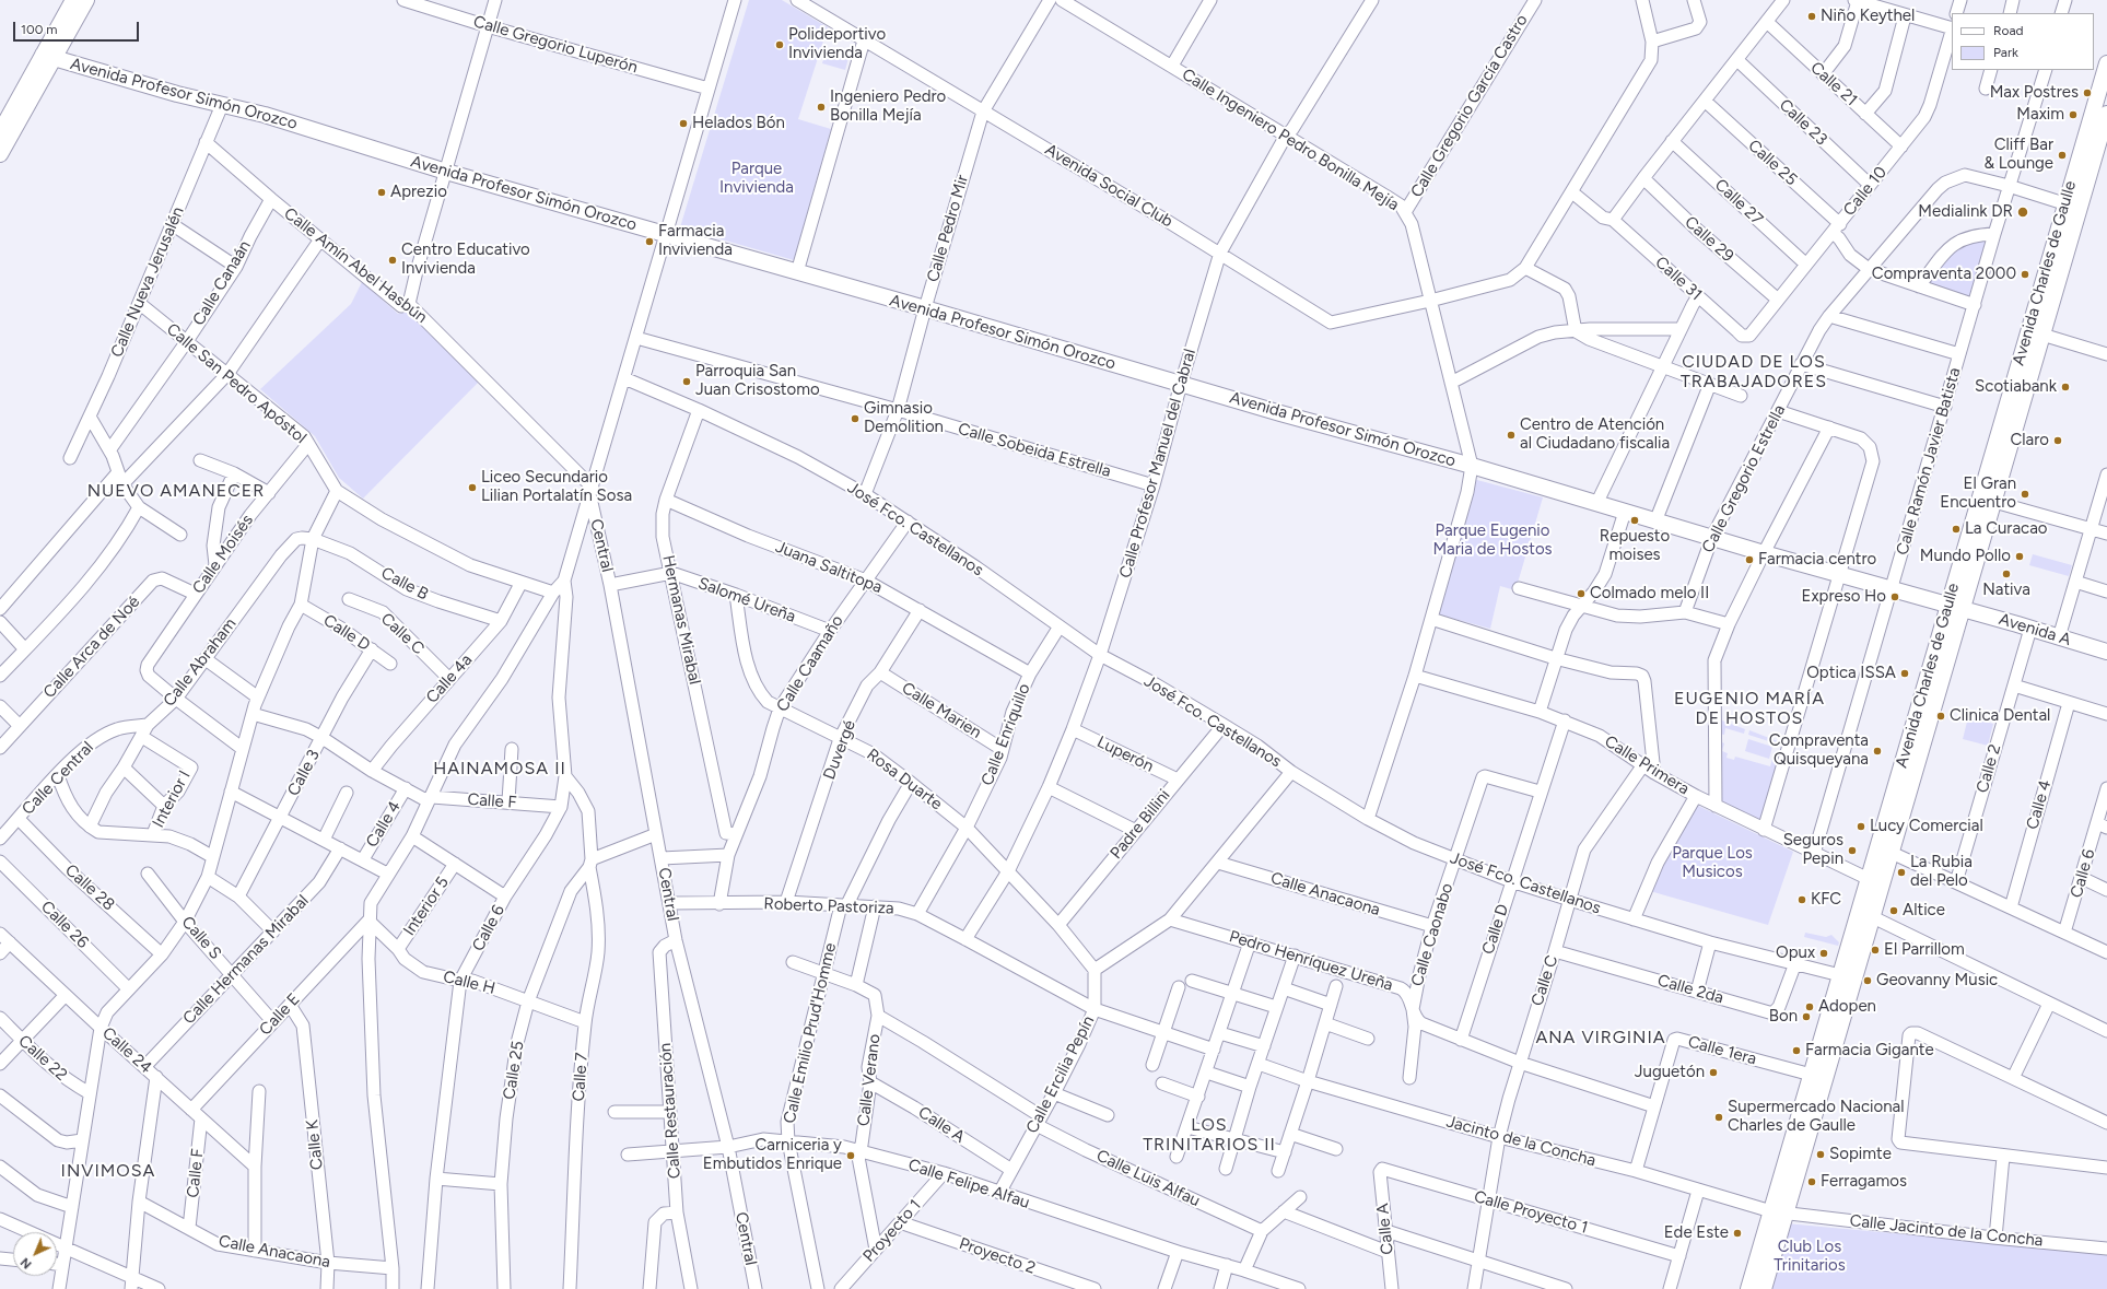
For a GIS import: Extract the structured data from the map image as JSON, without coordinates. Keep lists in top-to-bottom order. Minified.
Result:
{"streets":{"main road":["Avenida Profesor Simón Orozco","Avenida Charles de Gaulle","Avenida A"],"street":["Calle Gregorio Luperón","Calle 21","Calle Gregorio García Castro","Calle 23","Calle Ingeniero Pedro Bonilla Mejía","Calle 25","Avenida Social Club","Calle 10","Calle 27","Calle Pedro Mir","Calle 29","Calle Amín Abel Hasbún","Calle 31","Calle Nueva Jerusalén","Calle Canaán","Calle San Pedro Apóstol","Calle Sobeida Estrella","Calle Ramón Javier Batista","Calle Profesor Manuel del Cabral","Calle Gregorio Estrella","José Fco. Castellanos","Central","Calle Moisés","Juana Saltitopa","Calle B","Salomé Ureña","Hermanas Mirabal","Calle D","Calle C","Calle Arca de Noé","Calle Abraham","Calle Caamaño","Calle 4a","Calle Marien","Calle Enriquillo","Duvergé","Luperón","Calle Primera","Calle 2","Calle 3","Calle Central","Rosa Duarte","Interior I","Calle F","Calle 4","Padre Billini","Calle 6","Calle 28","Calle Anacaona","Interior 5","Roberto Pastoriza","Calle 26","Calle Caonabo","Calle S","Calle Hermanas Mirabal","Pedro Henríquez Ureña","Calle H","Calle 2da","Calle E","Calle Emilio Prud'Homme","Calle 24","Calle 1era","Calle 22","Calle Ercilia Pepín","Calle 7","Calle Verano","Calle Restauración","Calle A","Jacinto de la Concha","Calle K","Calle Luis Alfau","Calle Felipe Alfau","Calle Proyecto 1","Proyecto 1","Calle Jacinto de la Concha","Proyecto 2"]},"crossings":[["Calle 21","Calle 10"],["Avenida Profesor Simón Orozco","Calle Ingeniero Pedro Bonilla Mejía"],["Avenida Profesor Simón Orozco","Calle Pedro Mir"],["Avenida Profesor Simón Orozco","Avenida Charles de Gaulle"],["Avenida Profesor Simón Orozco","Calle Nueva Jerusalén"],["Avenida Profesor Simón Orozco","Calle Ramón Javier Batista"],["Avenida Profesor Simón Orozco","Calle Profesor Manuel del Cabral"],["Avenida Profesor Simón Orozco","Calle Gregorio Estrella"],["Avenida Profesor Simón Orozco","Avenida A"],["Calle Gregorio García Castro","Calle Ingeniero Pedro Bonilla Mejía"],["Calle 23","Calle 10"],["Calle Ingeniero Pedro Bonilla Mejía","Avenida Social Club"],["Calle Ingeniero Pedro Bonilla Mejía","Calle Profesor Manuel del Cabral"],["Calle Ingeniero Pedro Bonilla Mejía","José Fco. Castellanos"],["Calle Ingeniero Pedro Bonilla Mejía","Calle Primera"],["Calle 25","Calle 10"],["Calle 25","Calle Ramón Javier Batista"],["Calle 25","Calle Gregorio Estrella"],["Calle 25","Calle H"],["Calle 25","Calle 7"],["Avenida Social Club","Calle Pedro Mir"],["Avenida Social Club","Calle Profesor Manuel del Cabral"],["Calle 10","Calle 27"],["Calle 10","Calle 29"],["Calle 10","Calle 31"],["Calle Pedro Mir","Calle Sobeida Estrella"],["Calle Pedro Mir","José Fco. Castellanos"],["Calle Amín Abel Hasbún","Calle Nueva Jerusalén"],["Calle Amín Abel Hasbún","Calle Canaán"],["Calle Amín Abel Hasbún","Central"],["Avenida Charles de Gaulle","Calle Gregorio Estrella"],["Avenida Charles de Gaulle","José Fco. Castellanos"],["Avenida Charles de Gaulle","Avenida A"],["Avenida Charles de Gaulle","Calle Primera"],["Avenida Charles de Gaulle","Calle 1era"],["Avenida Charles de Gaulle","Jacinto de la Concha"],["Avenida Charles de Gaulle","Calle Jacinto de la Concha"],["Calle Nueva Jerusalén","Calle San Pedro Apóstol"],["Calle Canaán","Calle San Pedro Apóstol"],["Calle San Pedro Apóstol","Calle Moisés"],["Calle San Pedro Apóstol","Calle 4a"],["Calle Sobeida Estrella","Calle Profesor Manuel del Cabral"],["Calle Ramón Javier Batista","Calle Gregorio Estrella"],["Calle Ramón Javier Batista","Calle Primera"],["Calle Profesor Manuel del Cabral","José Fco. Castellanos"],["Calle Profesor Manuel del Cabral","Luperón"],["Calle Profesor Manuel del Cabral","Rosa Duarte"],["Calle Profesor Manuel del Cabral","Roberto Pastoriza"],["José Fco. Castellanos","Hermanas Mirabal"],["José Fco. Castellanos","Calle D"],["José Fco. Castellanos","Calle C"],["José Fco. Castellanos","Calle Caamaño"],["José Fco. Castellanos","Calle Enriquillo"],["José Fco. Castellanos","Padre Billini"],["José Fco. Castellanos","Calle Caonabo"],["José Fco. Castellanos","Calle 2da"],["Central","Salomé Ureña"],["Central","Roberto Pastoriza"],["Central","Calle Restauración"],["Central","Calle Felipe Alfau"],["Calle Moisés","Calle Arca de Noé"],["Calle Moisés","Calle Abraham"],["Juana Saltitopa","Hermanas Mirabal"],["Juana Saltitopa","Calle Caamaño"],["Juana Saltitopa","Calle Enriquillo"],["Juana Saltitopa","Duvergé"],["Calle B","Calle Abraham"],["Calle B","Calle 4a"],["Salomé Ureña","Hermanas Mirabal"],["Salomé Ureña","Calle Caamaño"],["Salomé Ureña","Rosa Duarte"],["Hermanas Mirabal","Calle Caamaño"],["Avenida A","Calle 2"],["Calle D","Calle Primera"],["Calle D","Calle 3"],["Calle D","Calle Caonabo"],["Calle D","Pedro Henríquez Ureña"],["Calle C","Calle 4a"],["Calle C","Calle Primera"],["Calle C","Pedro Henríquez Ureña"],["Calle C","Calle 2da"],["Calle C","Jacinto de la Concha"],["Calle C","Calle Proyecto 1"],["Calle Abraham","Calle Central"],["Calle Abraham","Interior I"],["Calle Caamaño","Rosa Duarte"],["Calle Caamaño","Roberto Pastoriza"],["Calle Marien","Calle Enriquillo"],["Calle Marien","Duvergé"],["Calle Enriquillo","Rosa Duarte"],["Calle Enriquillo","Roberto Pastoriza"],["Duvergé","Rosa Duarte"],["Duvergé","Roberto Pastoriza"],["Luperón","Padre Billini"],["Calle Central","Calle 28"],["Rosa Duarte","Padre Billini"],["Rosa Duarte","Calle Emilio Prud'Homme"],["Rosa Duarte","Calle Ercilia Pepín"],["Calle F","Calle 6"],["Calle F","Calle Anacaona"],["Calle F","Calle 24"],["Calle 6","Calle H"],["Calle 6","Calle 7"],["Calle Anacaona","Calle Caonabo"],["Calle Anacaona","Calle K"],["Interior 5","Calle H"],["Roberto Pastoriza","Calle Emilio Prud'Homme"],["Roberto Pastoriza","Calle Ercilia Pepín"],["Calle Caonabo","Pedro Henríquez Ureña"],["Calle S","Calle Hermanas Mirabal"],["Calle S","Calle E"],["Calle Hermanas Mirabal","Calle 24"],["Pedro Henríquez Ureña","Calle 1era"],["Calle H","Calle E"],["Calle H","Calle 7"],["Calle E","Calle 24"],["Calle E","Calle K"],["Calle Emilio Prud'Homme","Calle Verano"],["Calle Emilio Prud'Homme","Calle Felipe Alfau"],["Calle 1era","Jacinto de la Concha"],["Calle Ercilia Pepín","Calle A"],["Calle Ercilia Pepín","Calle Luis Alfau"],["Calle Ercilia Pepín","Calle Felipe Alfau"],["Calle Verano","Calle A"],["Calle Verano","Calle Luis Alfau"],["Calle Verano","Calle Felipe Alfau"],["Calle Verano","Proyecto 1"],["Calle Restauración","Calle Felipe Alfau"],["Calle A","Calle Proyecto 1"],["Jacinto de la Concha","Calle Jacinto de la Concha"],["Calle Felipe Alfau","Proyecto 1"],["Proyecto 1","Proyecto 2"]],"districts":["CIUDAD DE LOS TRABAJADORES","NUEVO AMANECER","EUGENIO MARÍA DE HOSTOS","HAINAMOSA II","ANA VIRGINIA","LOS TRINITARIOS II","INVIMOSA"],"parks":["Parque Invivienda","Parque Eugenio Maria de Hostos","Parque Los Musicos","Club Los Trinitarios"],"places":["Niño Keythel","Polideportivo Invivienda","Max Postres","Ingeniero Pedro Bonilla Mejía","Maxim","Helados Bón","Cliff Bar & Lounge","Aprezio","Medialink DR","Farmacia Invivienda","Centro Educativo Invivienda","Compraventa 2000","Parroquia San Juan Crisostomo","Scotiabank","Gimnasio Demolition","Centro de Atención al Ciudadano fiscalia","Claro","Liceo Secundario Lilian Portalatín Sosa","El Gran Encuentro","Repuesto moises","La Curacao","Mundo Pollo","Farmacia centro","Nativa","Colmado melo II","Expreso Ho","Optica ISSA","Clinica Dental","Compraventa Quisqueyana","Lucy Comercial","Seguros Pepin","La Rubia del Pelo","KFC","Altice","El Parrillom","Opux","Geovanny Music","Adopen","Bon","Farmacia Gigante","Juguetón","Supermercado Nacional Charles de Gaulle","Sopimte","Carniceria y Embutidos Enrique","Ferragamos","Ede Este"],"legend":["Road","Park"],"scale_bar":"100 m","north":"bottom left"}
